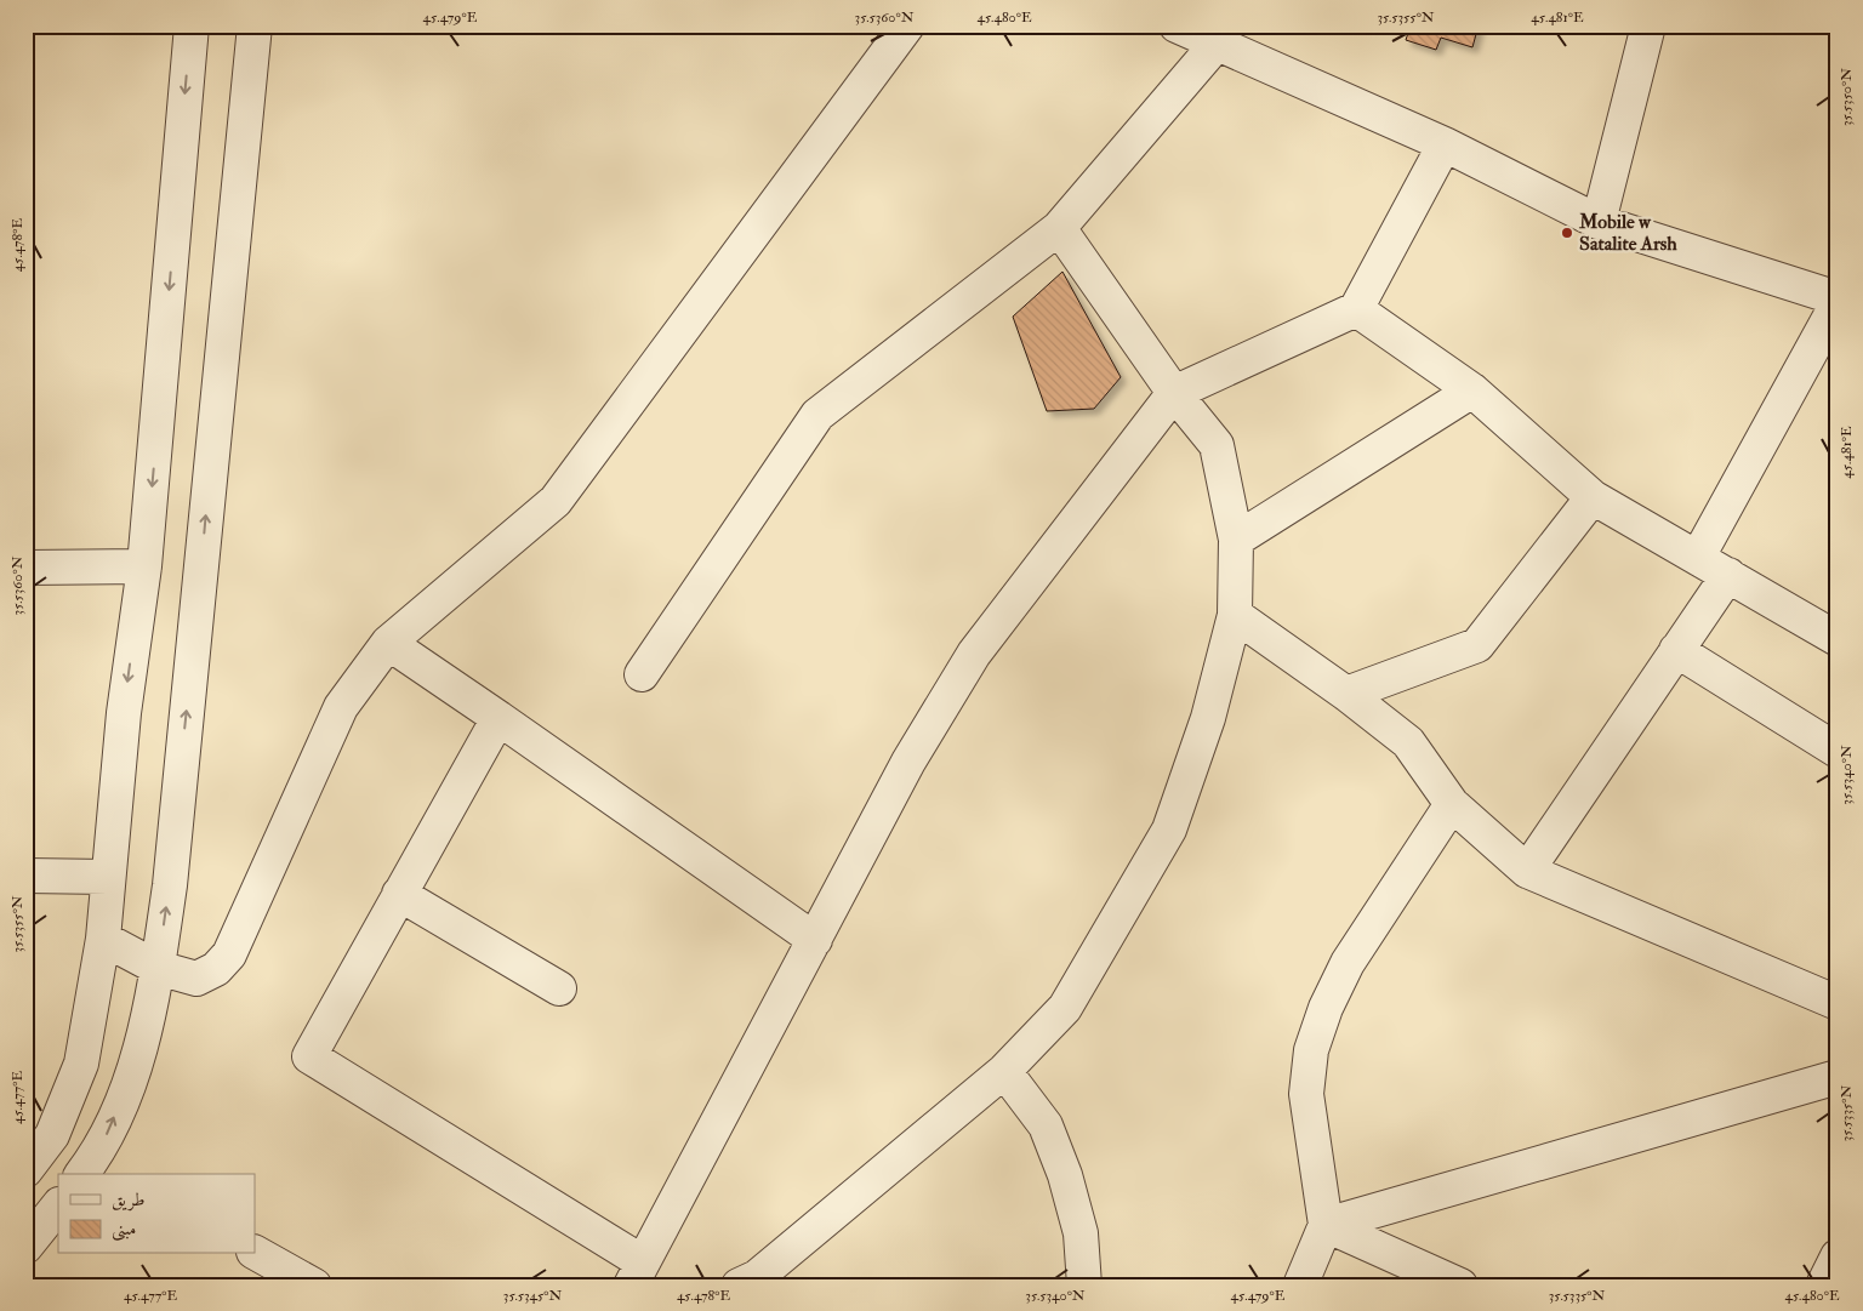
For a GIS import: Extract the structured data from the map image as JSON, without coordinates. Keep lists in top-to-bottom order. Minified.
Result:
{"places":["Mobile w Satalite Arsh"],"legend":["طريق","مبنى"],"coordinates":["45.479°E","35.5360°N","45.480°E","35.5355°N","45.481°E","35.5350°N","45.478°E","35.5340°N","45.477°E","35.5335°N","35.5345°N"]}
